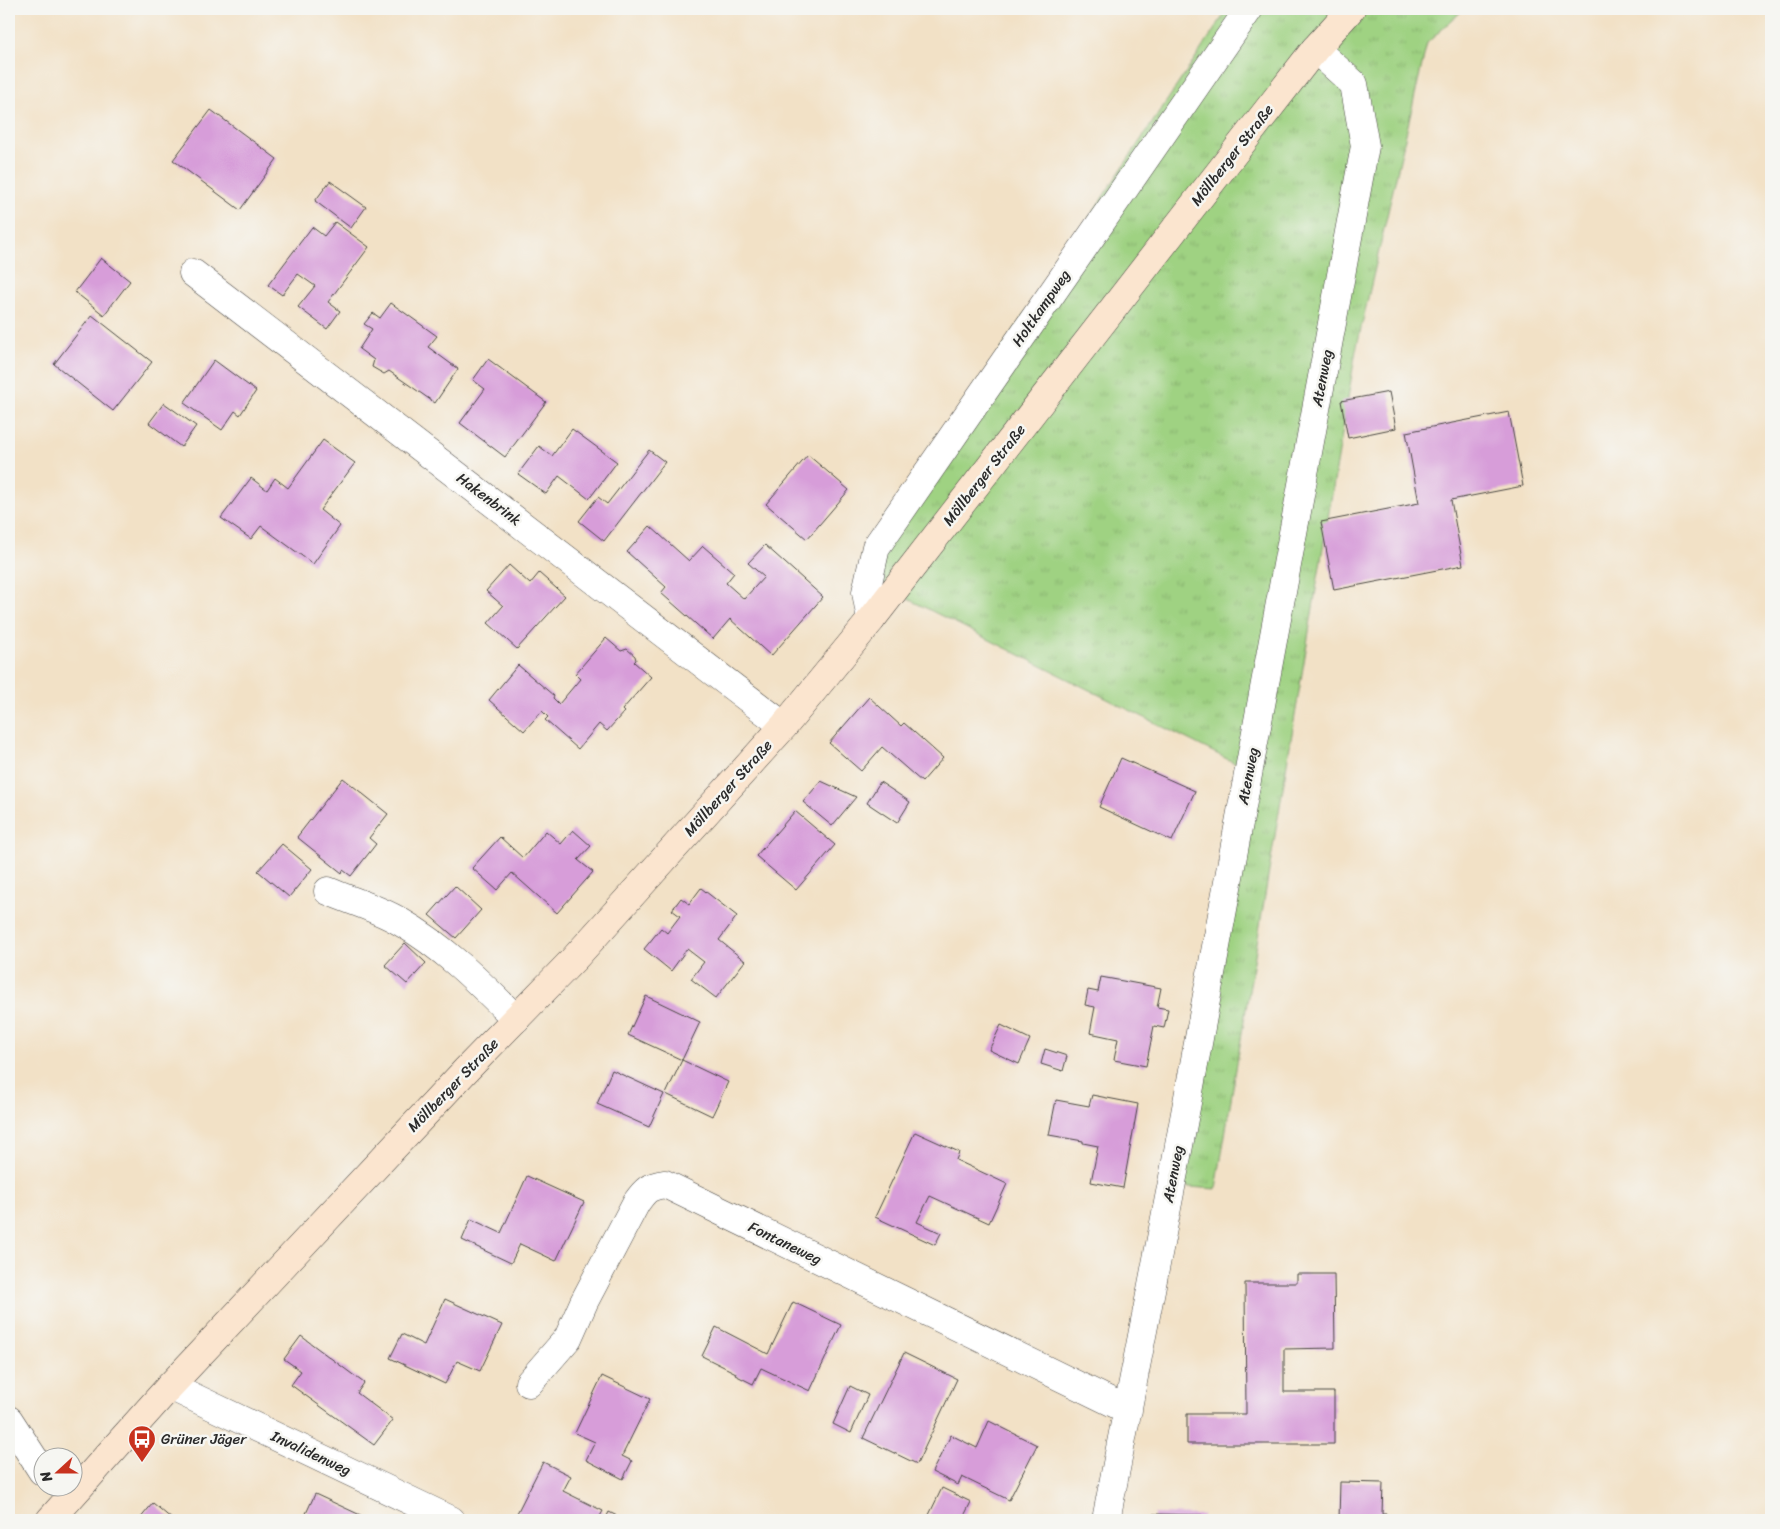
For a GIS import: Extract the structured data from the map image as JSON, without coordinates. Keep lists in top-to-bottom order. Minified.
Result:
{"streets":{"street":["Möllberger Straße","Holtkampweg","Atenweg","Hakenbrink","Fontaneweg","Invalidenweg"]},"crossings":[["Möllberger Straße","Holtkampweg"],["Möllberger Straße","Atenweg"],["Möllberger Straße","Hakenbrink"],["Möllberger Straße","Invalidenweg"],["Atenweg","Fontaneweg"]],"places":{"bus stop":["Grüner Jäger"]},"north":"left"}
